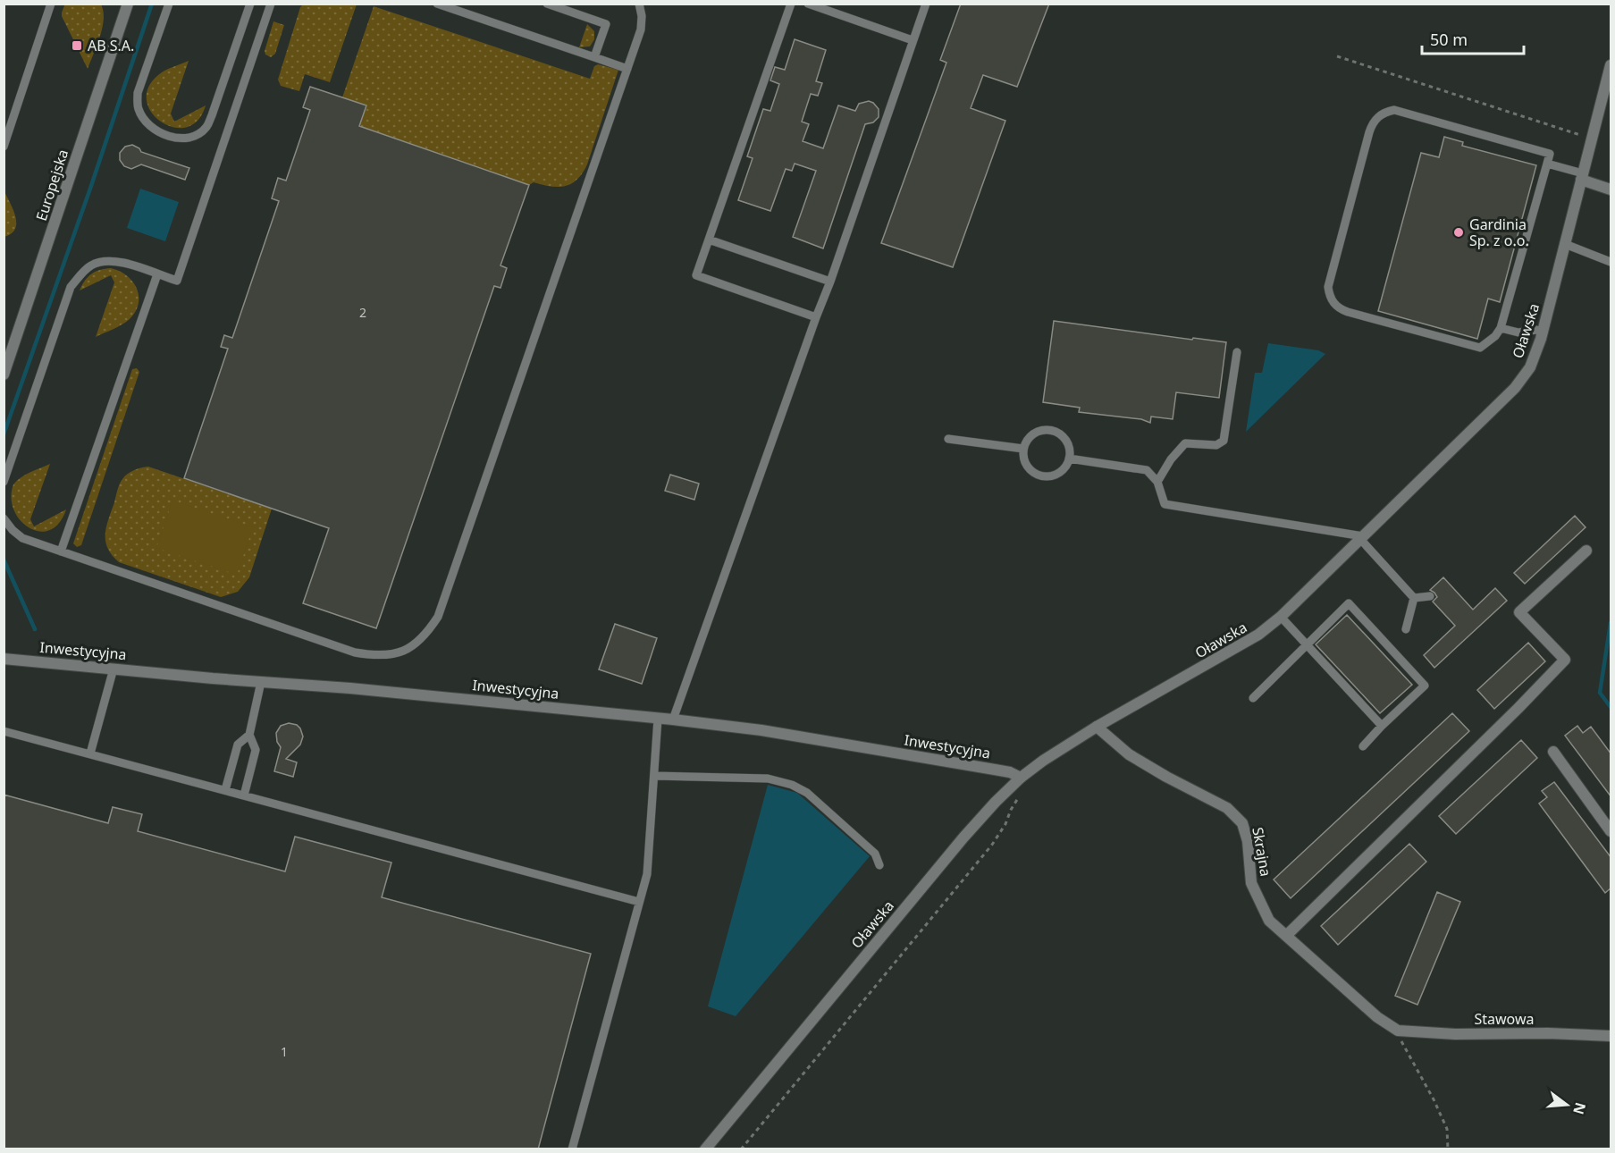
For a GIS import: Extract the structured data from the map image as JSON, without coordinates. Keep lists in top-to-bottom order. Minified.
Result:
{"streets":{"street":["Europejska","Oławska","Inwestycyjna","Skrajna","Stawowa"]},"crossings":[["Oławska","Inwestycyjna"],["Oławska","Skrajna"],["Skrajna","Stawowa"]],"places":{"transit":["AB S.A."],"other":["Gardinia Sp. z o.o."]},"house_numbers":["2","1"],"scale_bar":"50 m","north":"right"}
